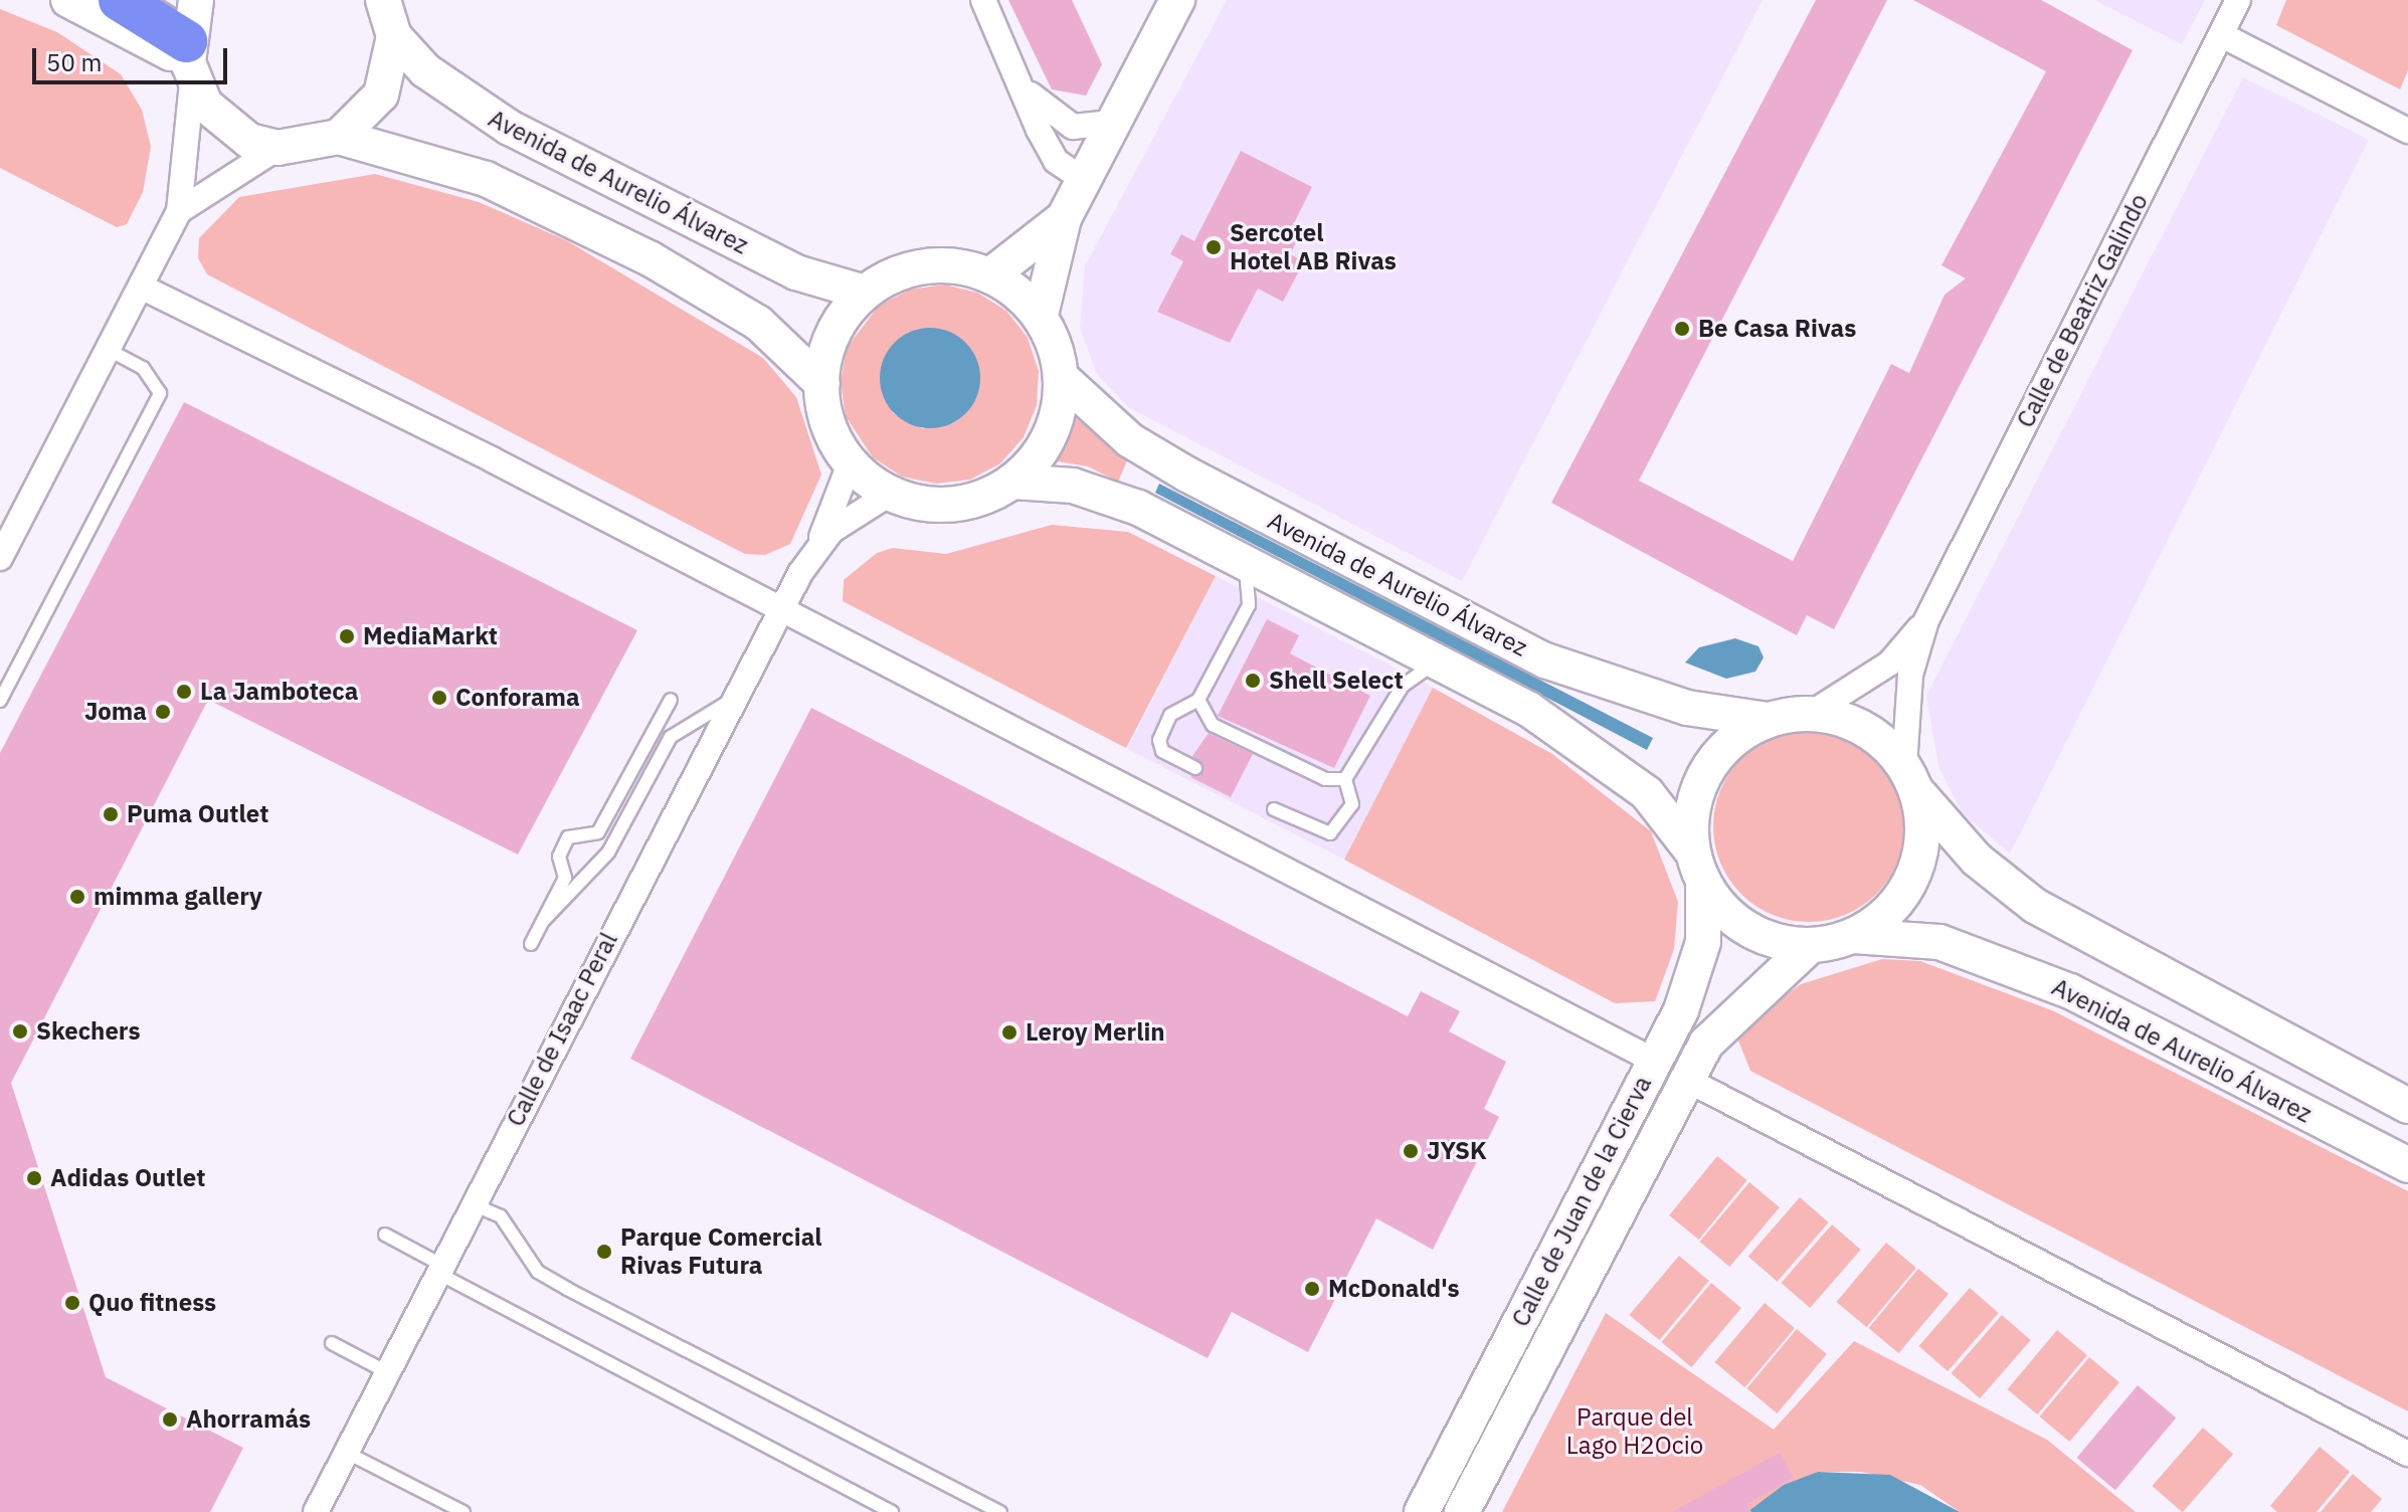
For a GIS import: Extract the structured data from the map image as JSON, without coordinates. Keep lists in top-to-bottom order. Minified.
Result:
{"streets":{"main road":["Avenida de Aurelio Álvarez","Calle de Juan de la Cierva"],"street":["Calle de Beatriz Galindo","Calle de Isaac Peral"]},"crossings":[["Avenida de Aurelio Álvarez","Calle de Beatriz Galindo"],["Avenida de Aurelio Álvarez","Calle de Isaac Peral"],["Avenida de Aurelio Álvarez","Calle de Juan de la Cierva"],["Calle de Beatriz Galindo","Calle de Juan de la Cierva"]],"parks":["Parque del Lago H2Ocio"],"places":["Sercotel Hotel AB Rivas","Be Casa Rivas","MediaMarkt","Shell Select","La Jamboteca","Conforama","Joma","Puma Outlet","mimma gallery","Skechers","Leroy Merlin","JYSK","Adidas Outlet","Parque Comercial Rivas Futura","McDonald's","Quo fitness","Ahorramás"],"scale_bar":"50 m"}
